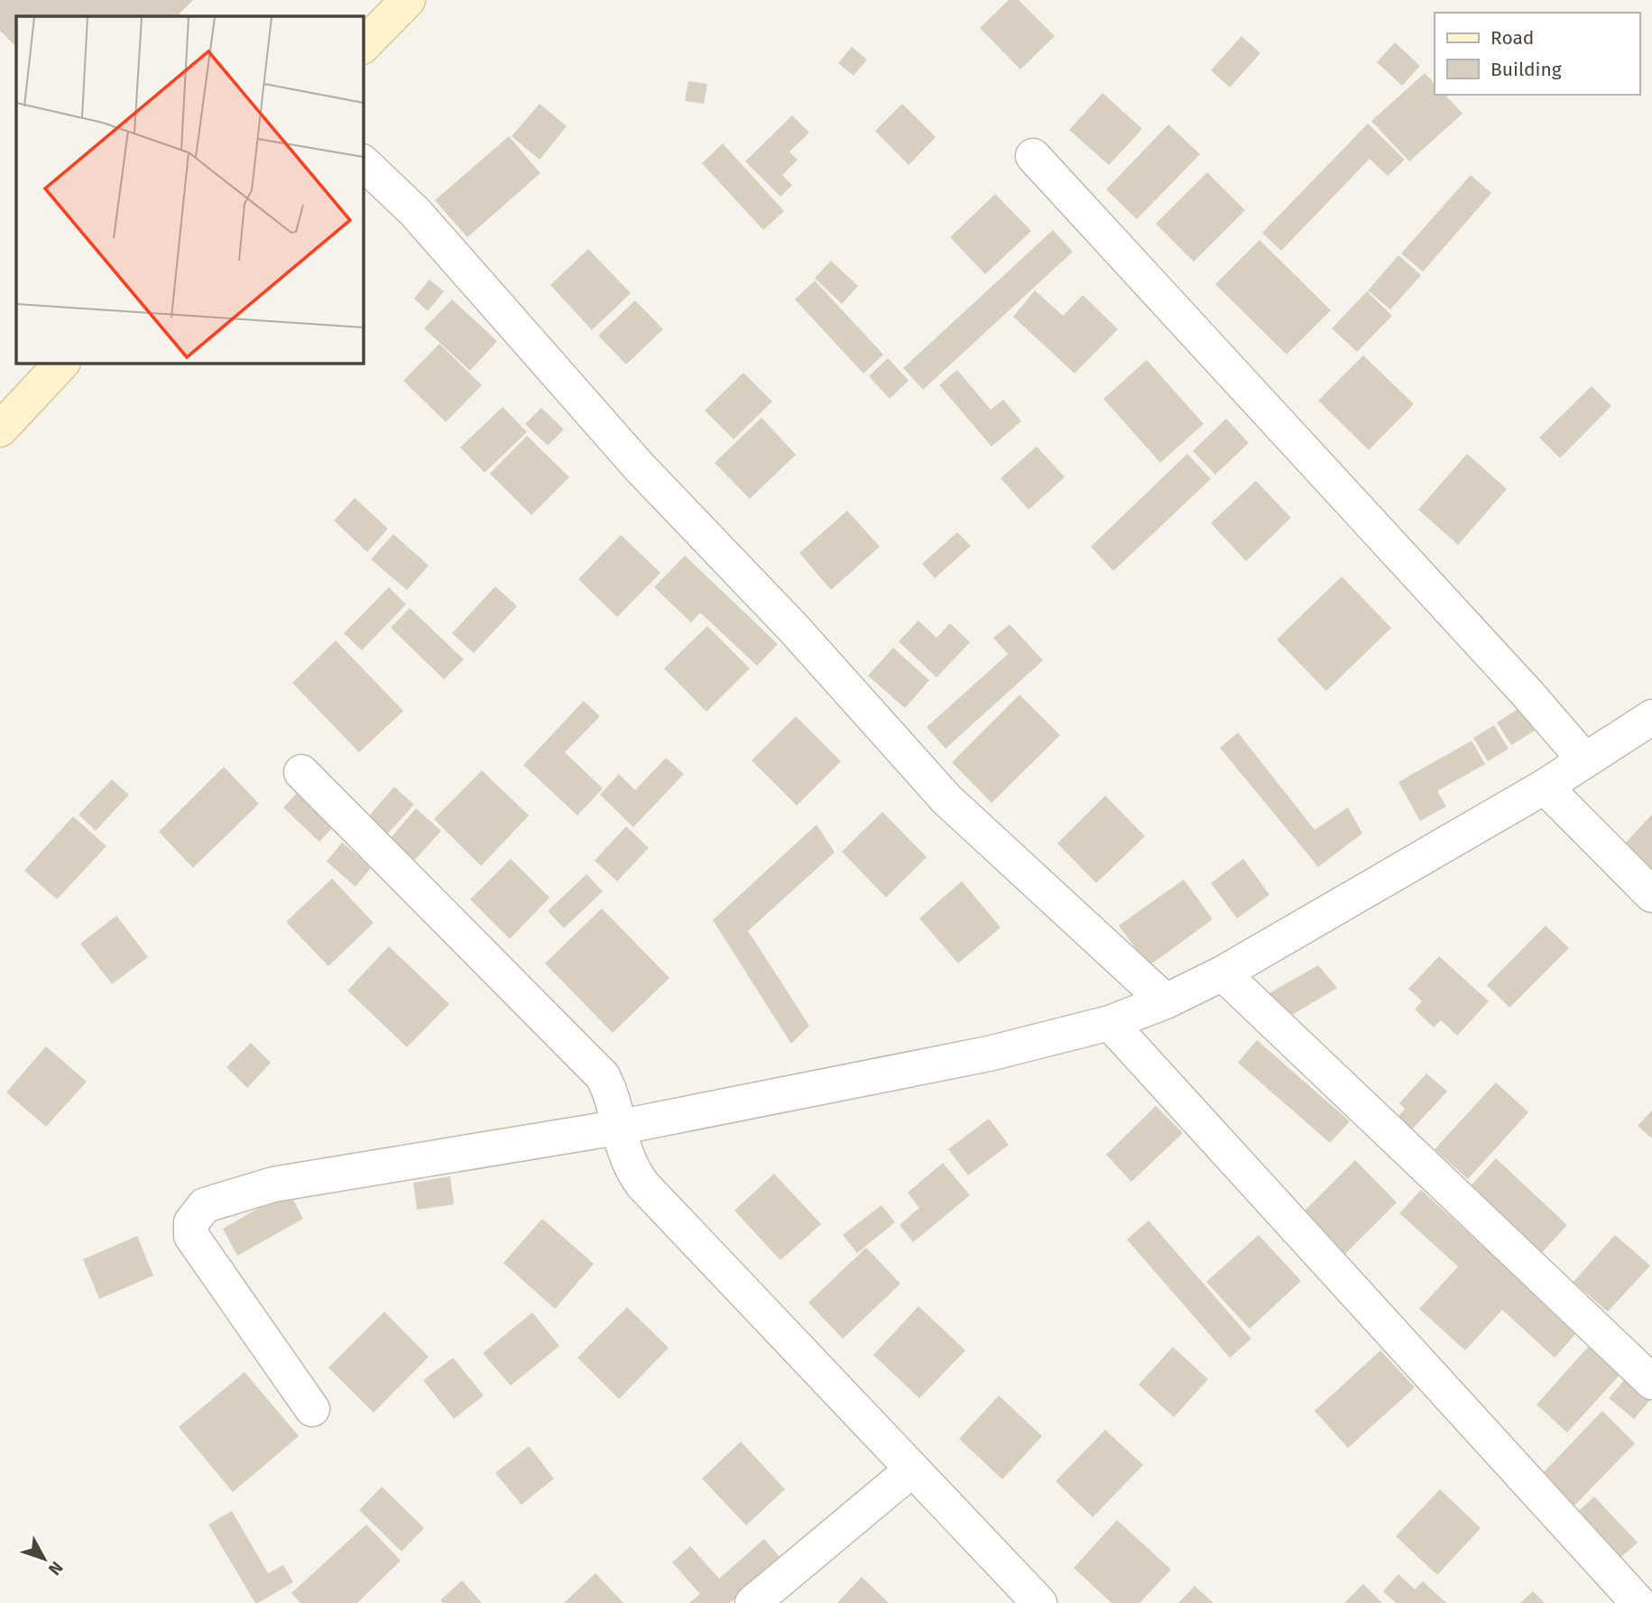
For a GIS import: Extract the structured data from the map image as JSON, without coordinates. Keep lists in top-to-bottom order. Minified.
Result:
{"legend":["Road","Building"],"north":"bottom right"}
